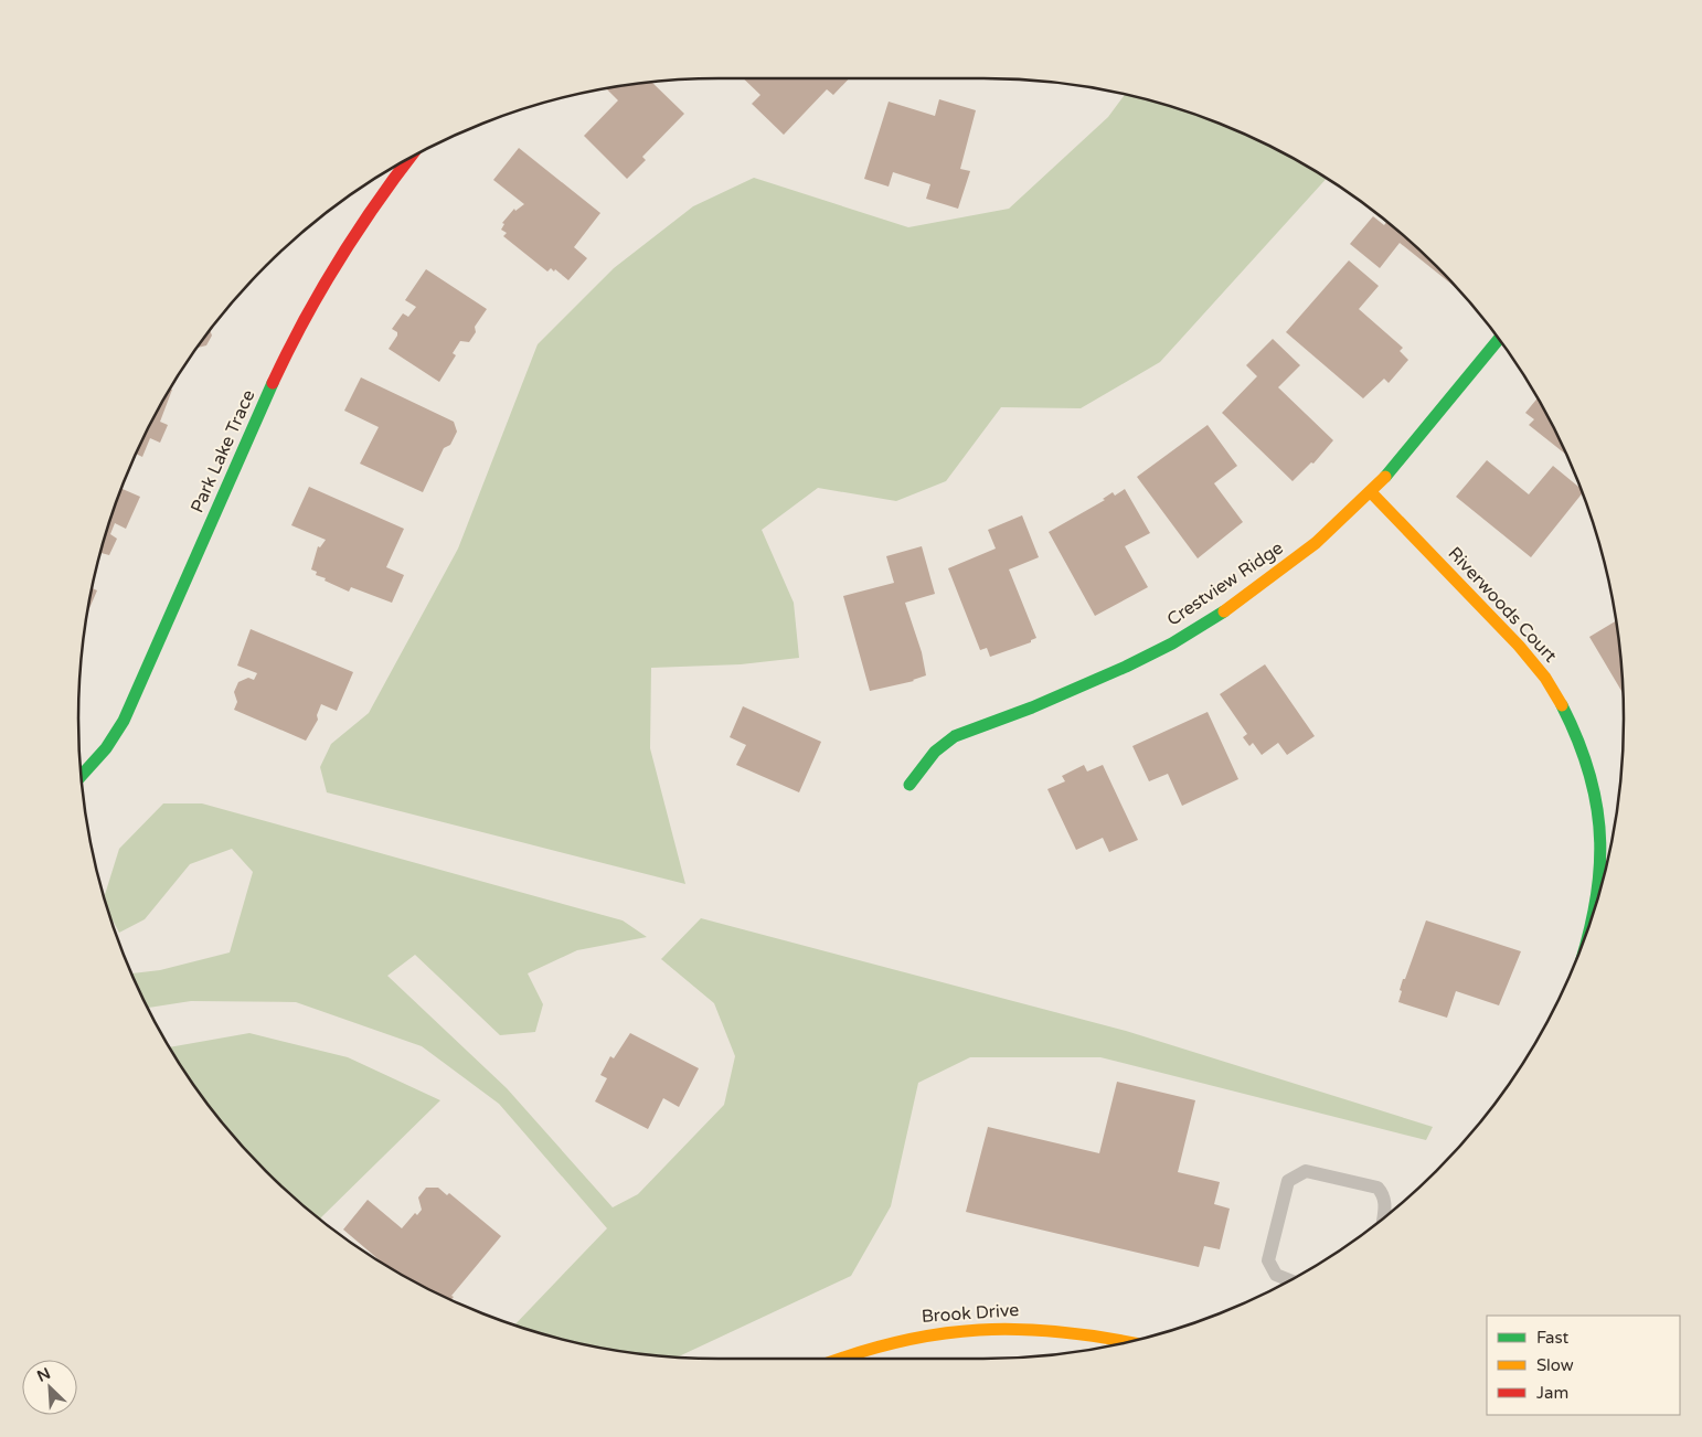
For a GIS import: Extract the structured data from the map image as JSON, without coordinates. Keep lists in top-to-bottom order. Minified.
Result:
{"streets":{"street":["Park Lake Trace","Crestview Ridge","Riverwoods Court","Brook Drive"]},"crossings":[["Crestview Ridge","Riverwoods Court"]],"legend":["Fast","Slow","Jam"],"north":"top left"}
